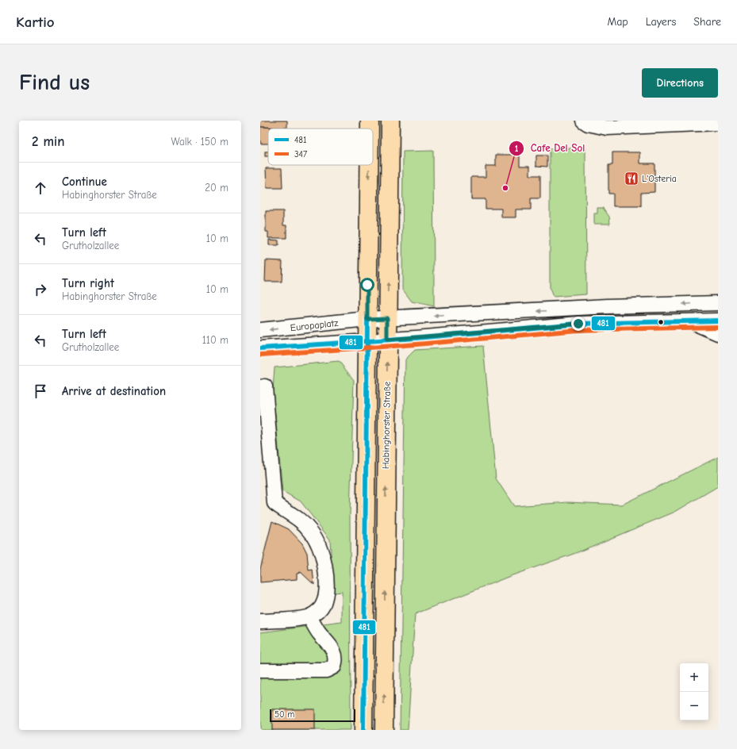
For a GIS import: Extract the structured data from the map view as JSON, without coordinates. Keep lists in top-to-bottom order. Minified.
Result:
{"streets":{"main road":["Habinghorster Straße"],"street":["Europaplatz"]},"crossings":[["Europaplatz","Habinghorster Straße"]],"places":{"restaurant":["L'Osteria"],"other":["Cafe Del Sol"]},"lines":["transit line 481","transit line 347"],"legend":["481","347"],"scale_bar":"50 m","page":{"header":"Kartio","nav":["Map","Layers","Share"],"buttons":"Directions","title":"Find us","heading":["2 min","Walk · 150 m"],"list":[["Continue","Habinghorster Straße","20 m"],["Turn left","Grutholzallee","10 m"],["Turn right","Habinghorster Straße","10 m"],["Turn left","Grutholzallee","110 m"],"Arrive at destination"],"map_buttons":["+","−"],"scale":"50 m"}}
